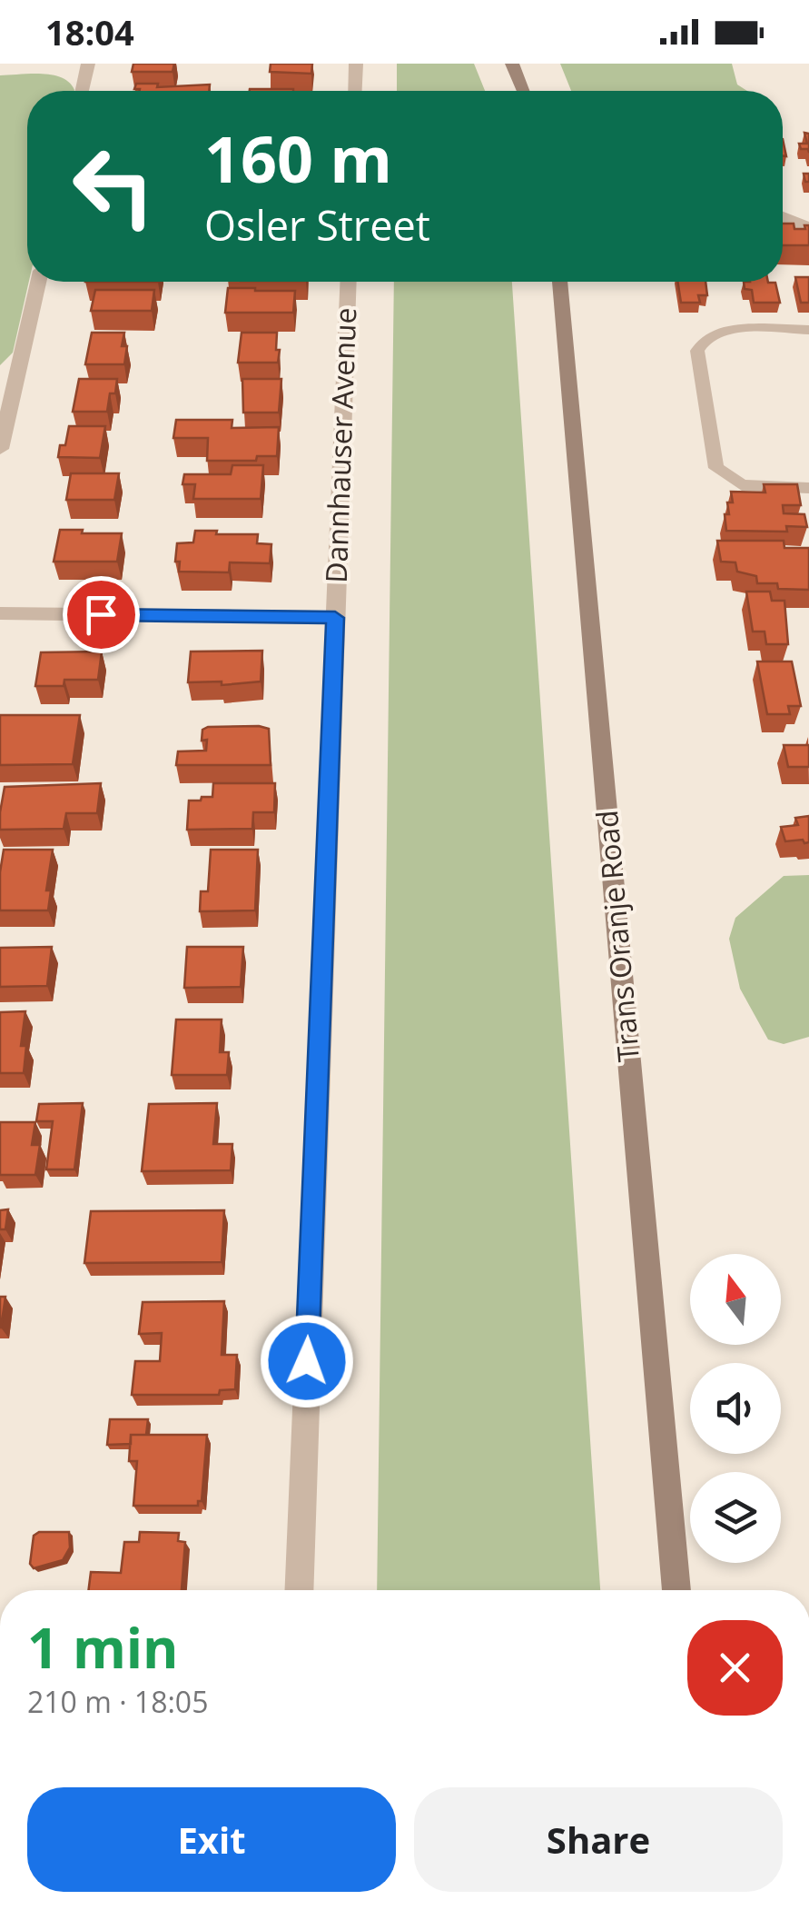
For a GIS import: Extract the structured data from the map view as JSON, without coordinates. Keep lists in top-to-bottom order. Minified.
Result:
{"streets":{"main road":["Trans Oranje Road"],"street":["Dannhauser Avenue"]},"north":"top","page":{"status":"18:04","turn":["160 m","Osler Street"],"heading":["1 min","210 m · 18:05"],"buttons":["Exit","Share"]}}
